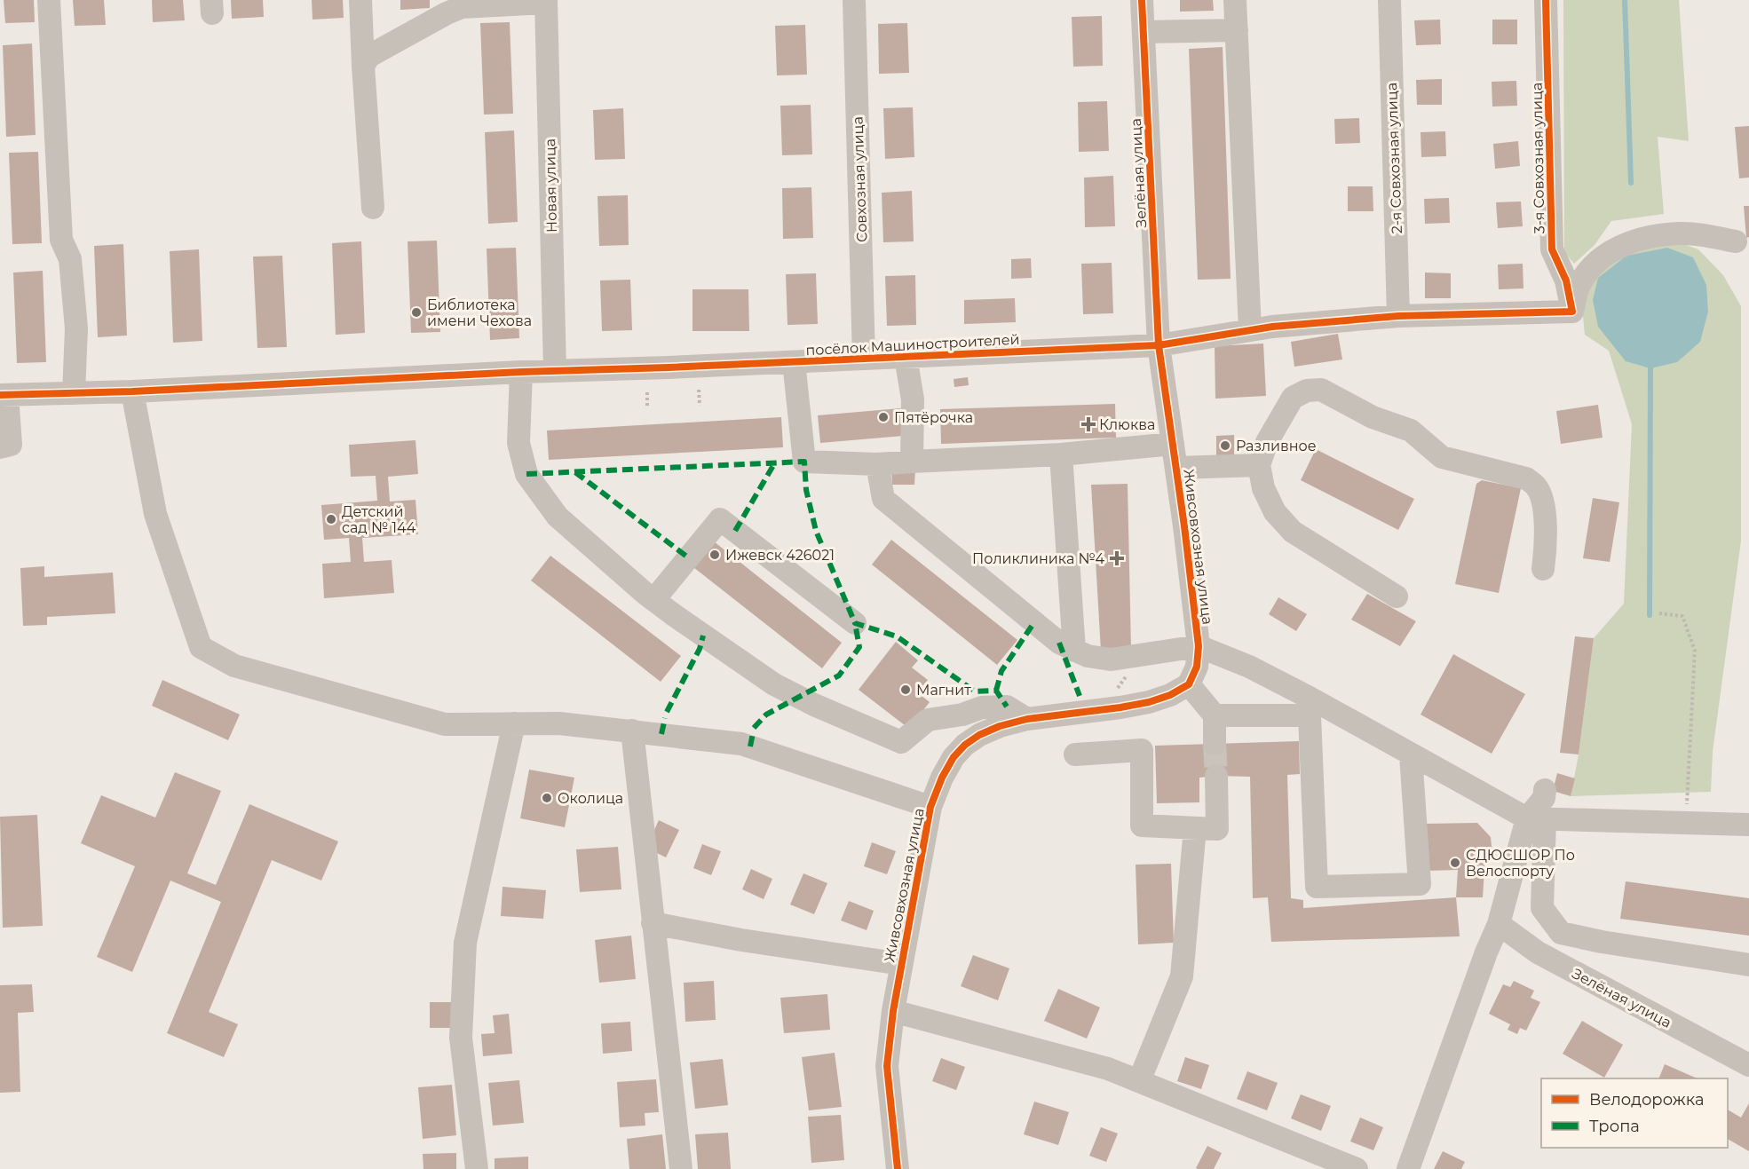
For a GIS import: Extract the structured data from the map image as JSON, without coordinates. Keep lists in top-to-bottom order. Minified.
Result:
{"streets":{"street":["2-я Совхозная улица","3-я Совхозная улица","Зелёная улица","Совхозная улица","Новая улица","посёлок Машиностроителей","Живсовхозная улица"]},"crossings":[["2-я Совхозная улица","посёлок Машиностроителей"],["3-я Совхозная улица","посёлок Машиностроителей"],["Зелёная улица","посёлок Машиностроителей"],["Зелёная улица","Живсовхозная улица"],["Совхозная улица","посёлок Машиностроителей"],["Новая улица","посёлок Машиностроителей"],["посёлок Машиностроителей","Живсовхозная улица"]],"places":{"other":["Библиотека имени Чехова","Пятёрочка","Разливное","Детский сад № 144","Ижевск 426021","Магнит","Околица","СДЮСШОР По Велоспорту"],"health":["Клюква","Поликлиника №4"]},"legend":["Велодорожка","Тропа"]}
